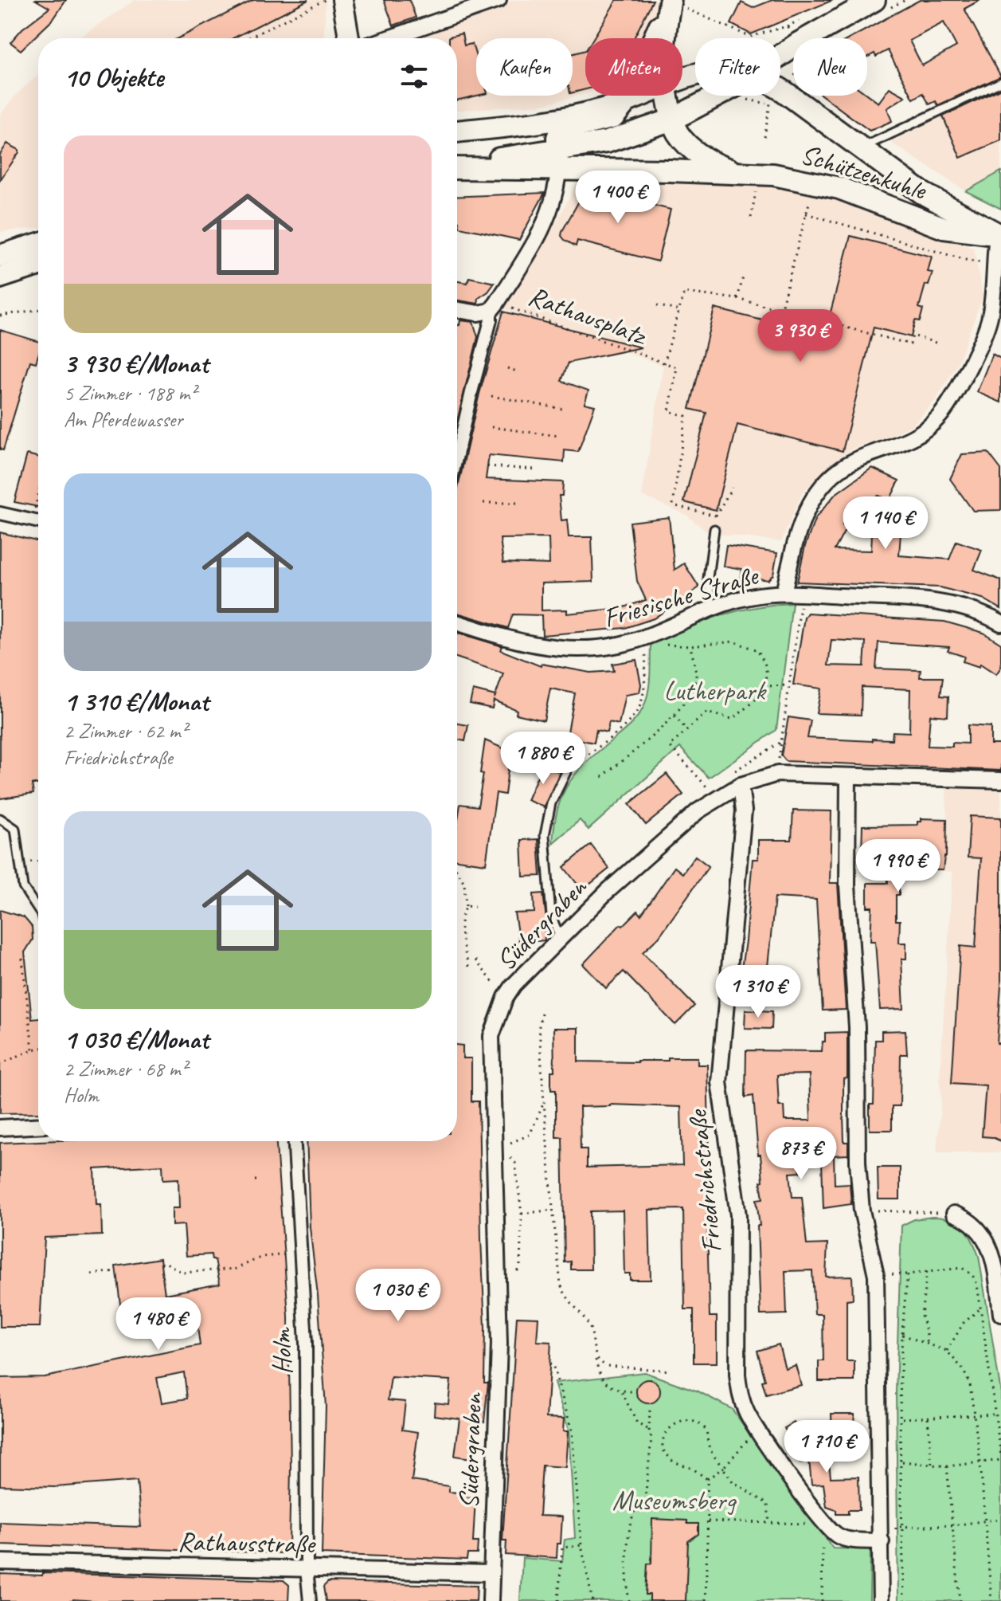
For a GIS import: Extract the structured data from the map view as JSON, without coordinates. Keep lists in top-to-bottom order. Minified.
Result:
{"streets":{"main road":["Schützenkuhle"],"street":["Friesische Straße","Südergraben","Friedrichstraße","Holm","Rathausstraße"],"path":["Rathausplatz"]},"crossings":[["Südergraben","Friedrichstraße"],["Südergraben","Rathausstraße"],["Holm","Rathausstraße"]],"parks":["Lutherpark","Museumsberg"],"page":{"chip":["Kaufen","Mieten","Filter","Neu"],"heading":"10 Objekte","list":[{"name":"3 930 €/Monat","note":"5 Zimmer · 188 m² · Am Pferdewasser"},{"name":"1 310 €/Monat","note":"2 Zimmer · 62 m² · Friedrichstraße"},{"name":"1 030 €/Monat","note":"2 Zimmer · 68 m² · Holm"}],"price":["1 400 €","3 930 €","1 140 €","1 880 €","1 990 €","1 310 €","873 €","1 030 €","1 480 €","1 710 €"]}}
